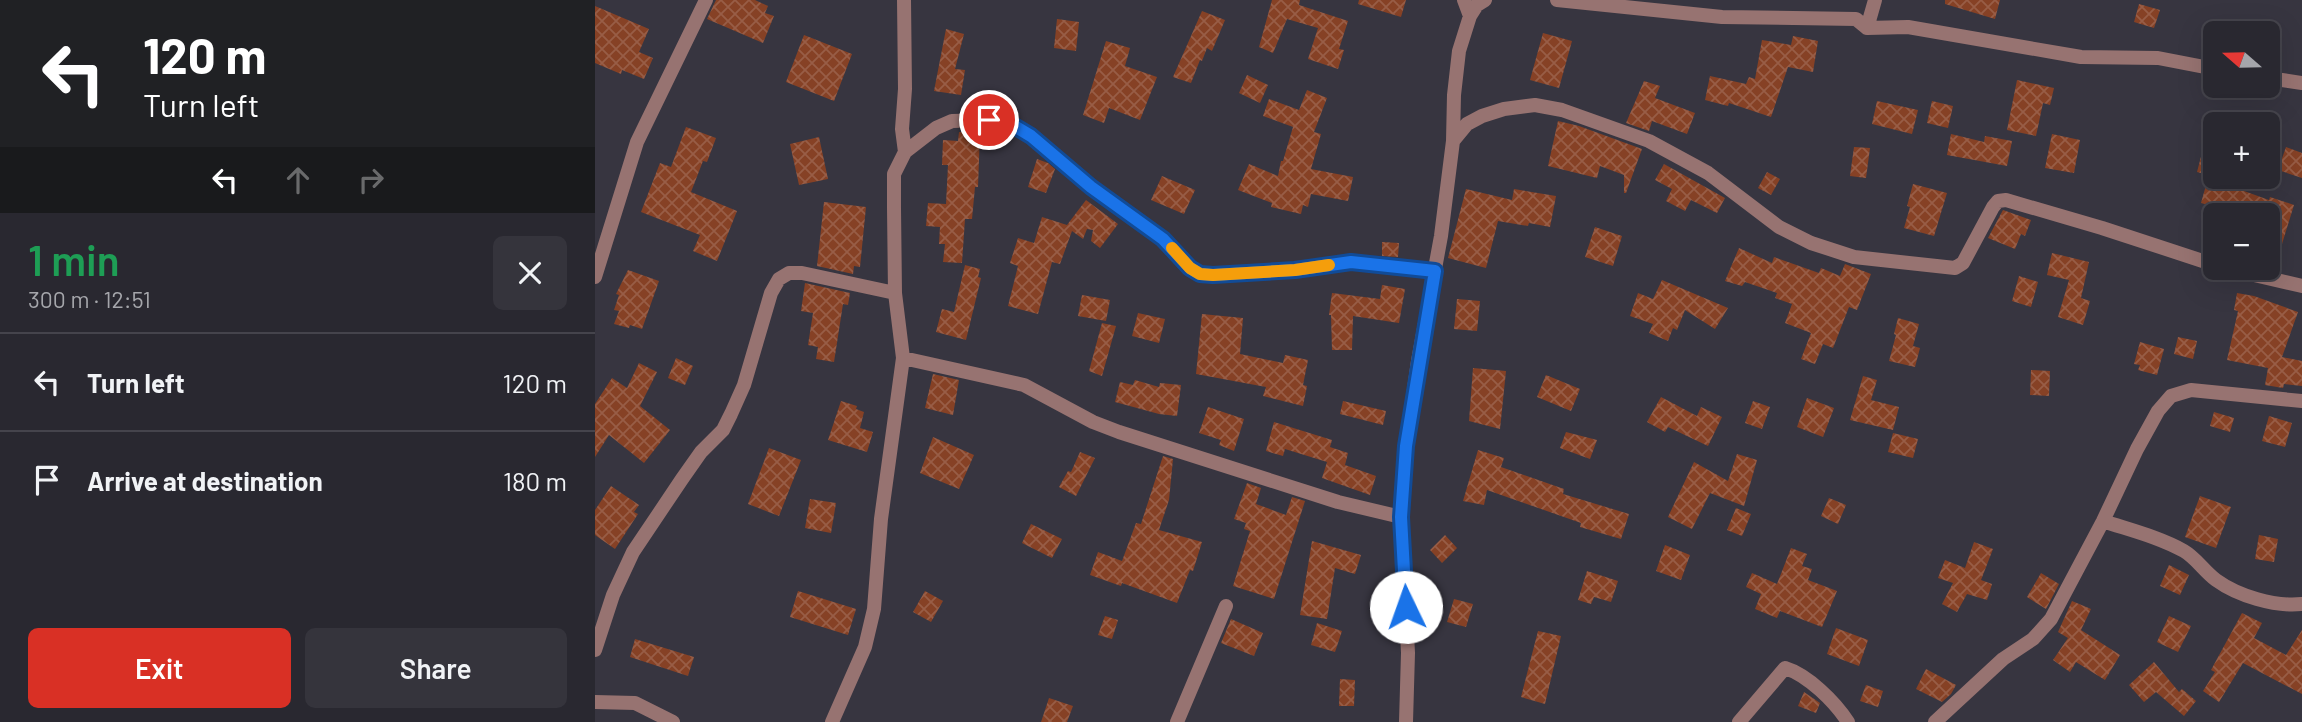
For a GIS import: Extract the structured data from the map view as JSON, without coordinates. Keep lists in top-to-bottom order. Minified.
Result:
{"north":"left","page":{"turn":["120 m","Turn left"],"map_buttons":["+","−"],"heading":["1 min","300 m · 12:51"],"list":[{"name":"Turn left","value":"120 m"},{"name":"Arrive at destination","value":"180 m"}],"buttons":["Exit","Share"]}}
